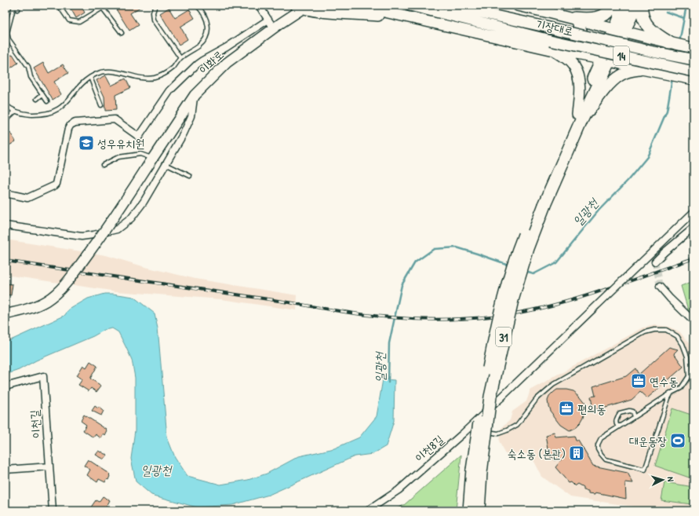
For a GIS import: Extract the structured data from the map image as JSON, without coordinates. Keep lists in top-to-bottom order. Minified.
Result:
{"streets":{"highway":["31"],"main road":["기장대로","14","이화로"],"street":["이천길","이천8길"]},"water":["일광천"],"places":{"school or university":["성우유치원"],"office":["연수동","편의동"],"sports":["대운동장"],"building":["숙소동 (본관)"]},"north":"right"}
